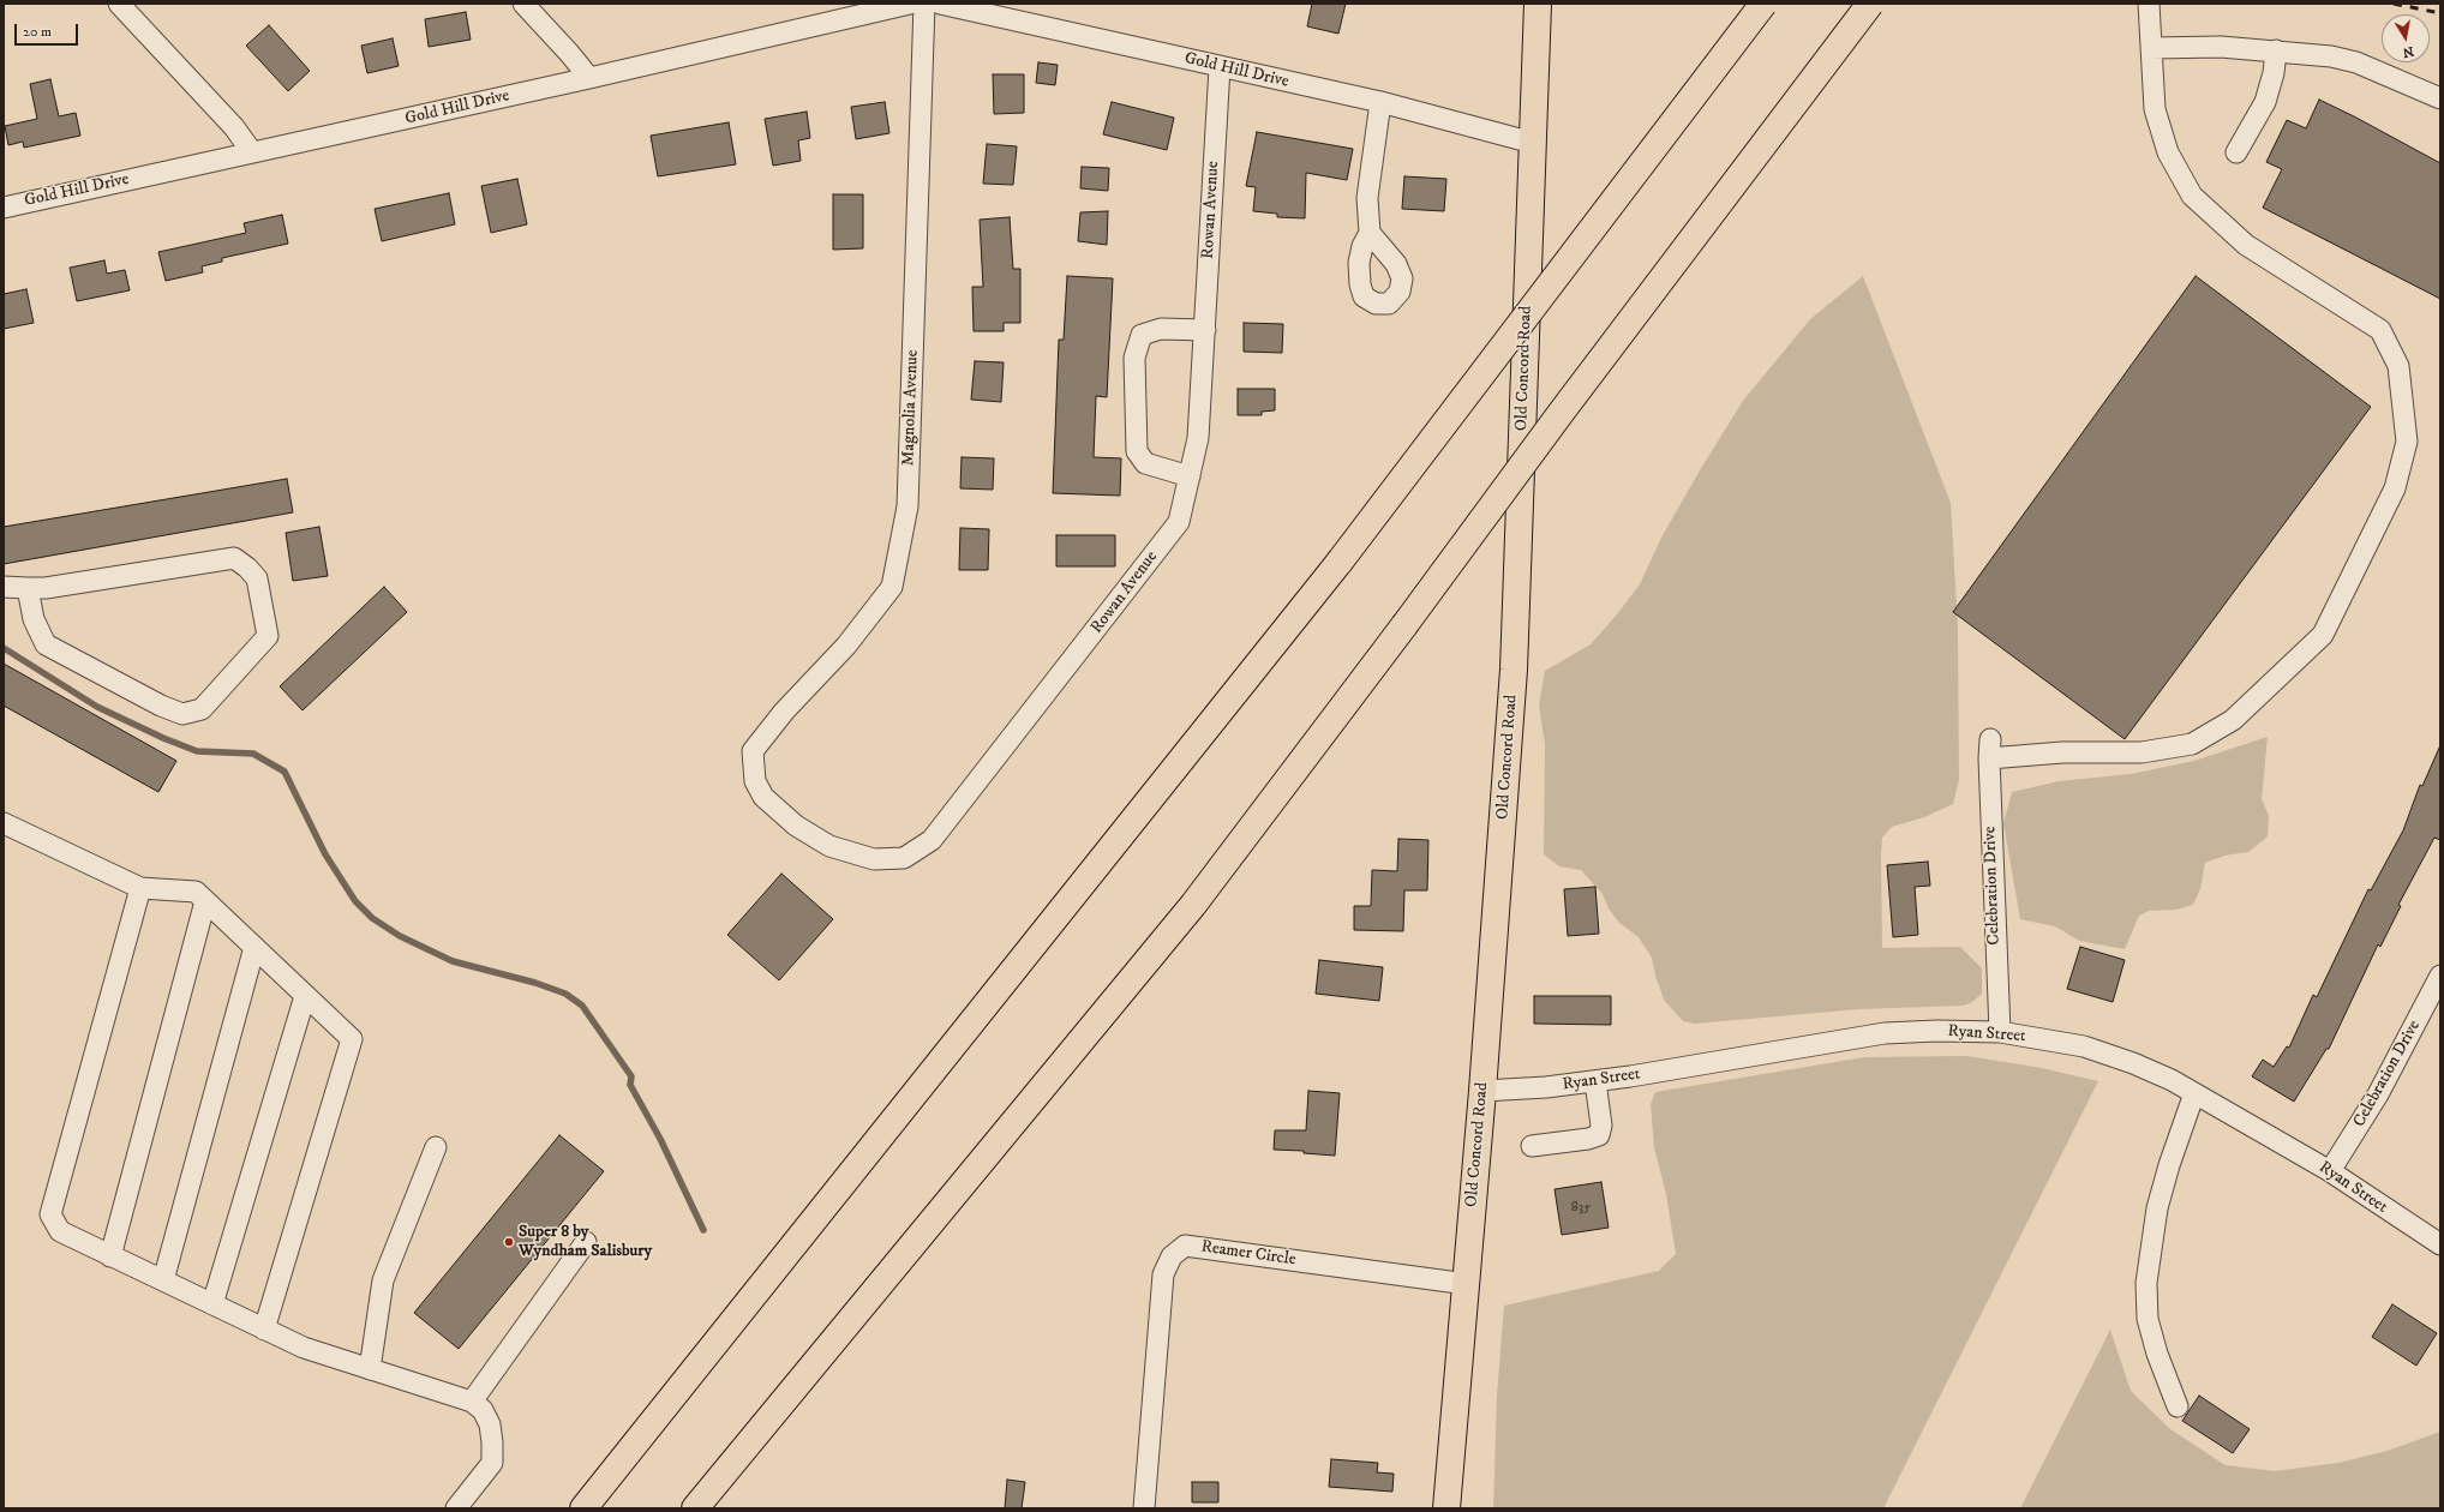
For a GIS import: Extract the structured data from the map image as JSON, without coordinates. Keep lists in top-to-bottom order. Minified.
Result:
{"streets":{"main road":["Old Concord Road"],"street":["Gold Hill Drive","Rowan Avenue","Magnolia Avenue","Celebration Drive","Ryan Street","Reamer Circle"]},"crossings":[["Gold Hill Drive","Rowan Avenue"],["Gold Hill Drive","Old Concord Road"],["Rowan Avenue","Magnolia Avenue"],["Old Concord Road","Ryan Street"],["Old Concord Road","Reamer Circle"],["Celebration Drive","Ryan Street"]],"places":["Super 8 by Wyndham Salisbury"],"house_numbers":["835"],"scale_bar":"20 m","north":"bottom"}
